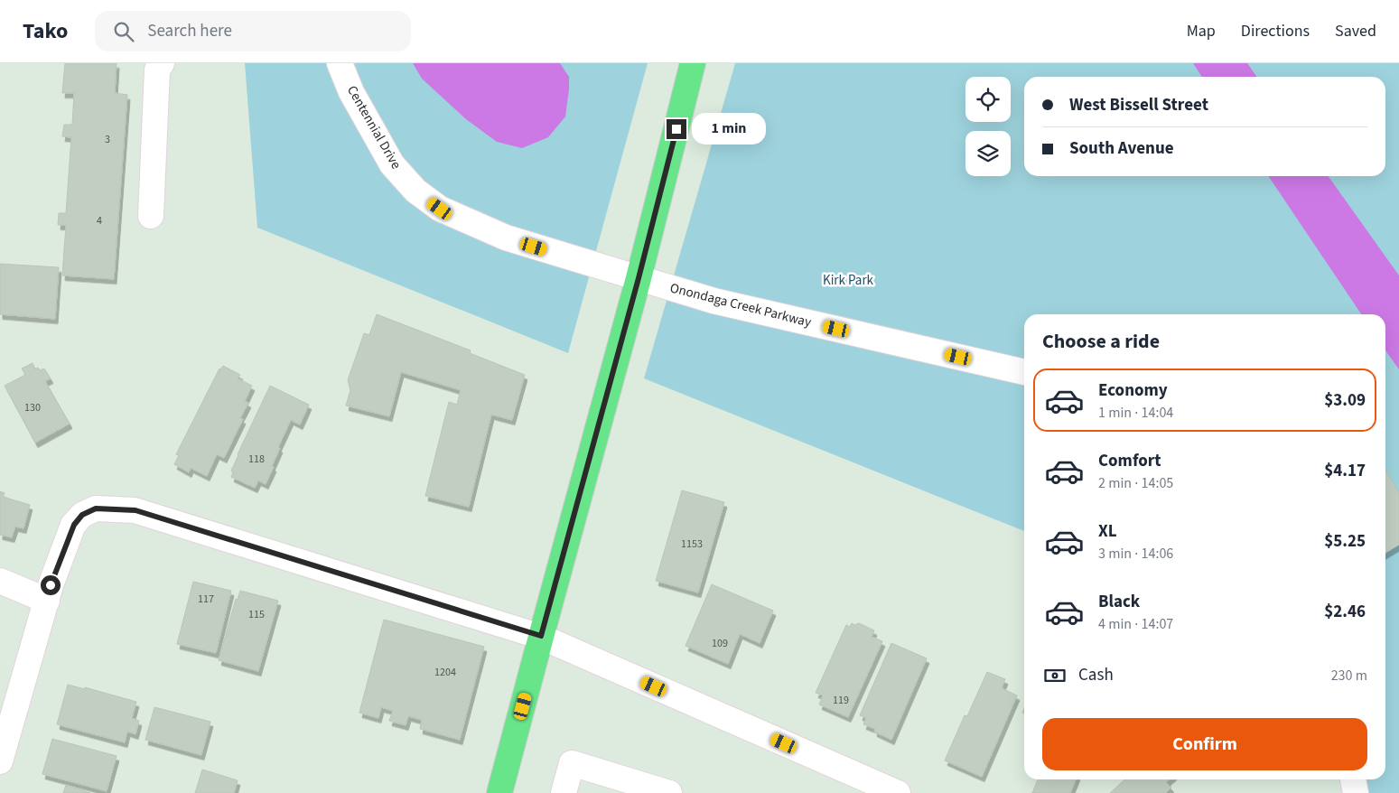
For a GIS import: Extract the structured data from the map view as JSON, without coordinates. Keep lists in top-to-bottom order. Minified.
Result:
{"streets":{"street":["Centennial Drive","Onondaga Creek Parkway"]},"crossings":[["Centennial Drive","Onondaga Creek Parkway"]],"parks":["Kirk Park"],"house_numbers":["3","4","130","118","1153","117","115","109","1204","119"],"page":{"header":"Tako","search":"Search here","nav":["Map","Directions","Saved"],"banner":["West Bissell Street","South Avenue"],"bubble":"1 min","heading":"Choose a ride","list":[{"name":"Economy","note":"1 min · 14:04","value":"$3.09"},{"name":"Comfort","note":"2 min · 14:05","value":"$4.17"},{"name":"XL","note":"3 min · 14:06","value":"$5.25"},{"name":"Black","note":"4 min · 14:07","value":"$2.46"}],"pay":["Cash","230 m"],"buttons":"Confirm"}}
